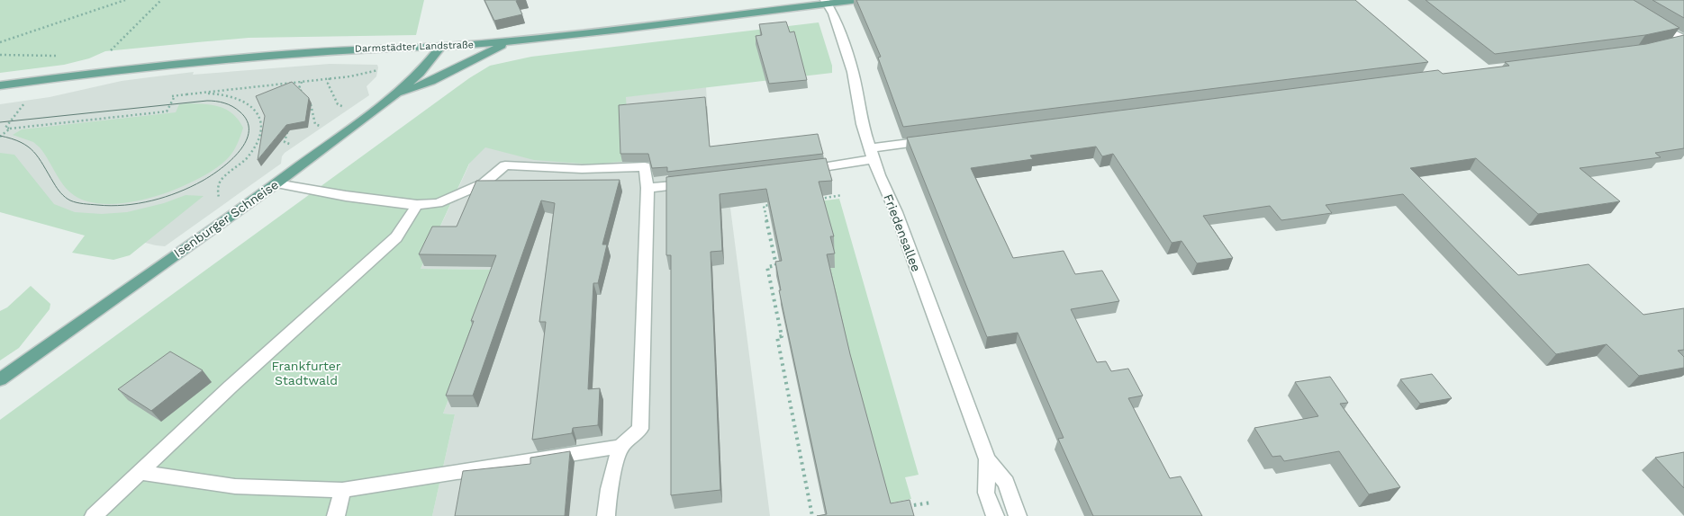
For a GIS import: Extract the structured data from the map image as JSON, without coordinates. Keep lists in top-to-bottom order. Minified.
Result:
{"streets":{"main road":["Darmstädter Landstraße","Isenburger Schneise"],"street":["Friedensallee"]},"crossings":[["Darmstädter Landstraße","Isenburger Schneise"],["Darmstädter Landstraße","Friedensallee"]],"parks":["Frankfurter Stadtwald"]}
